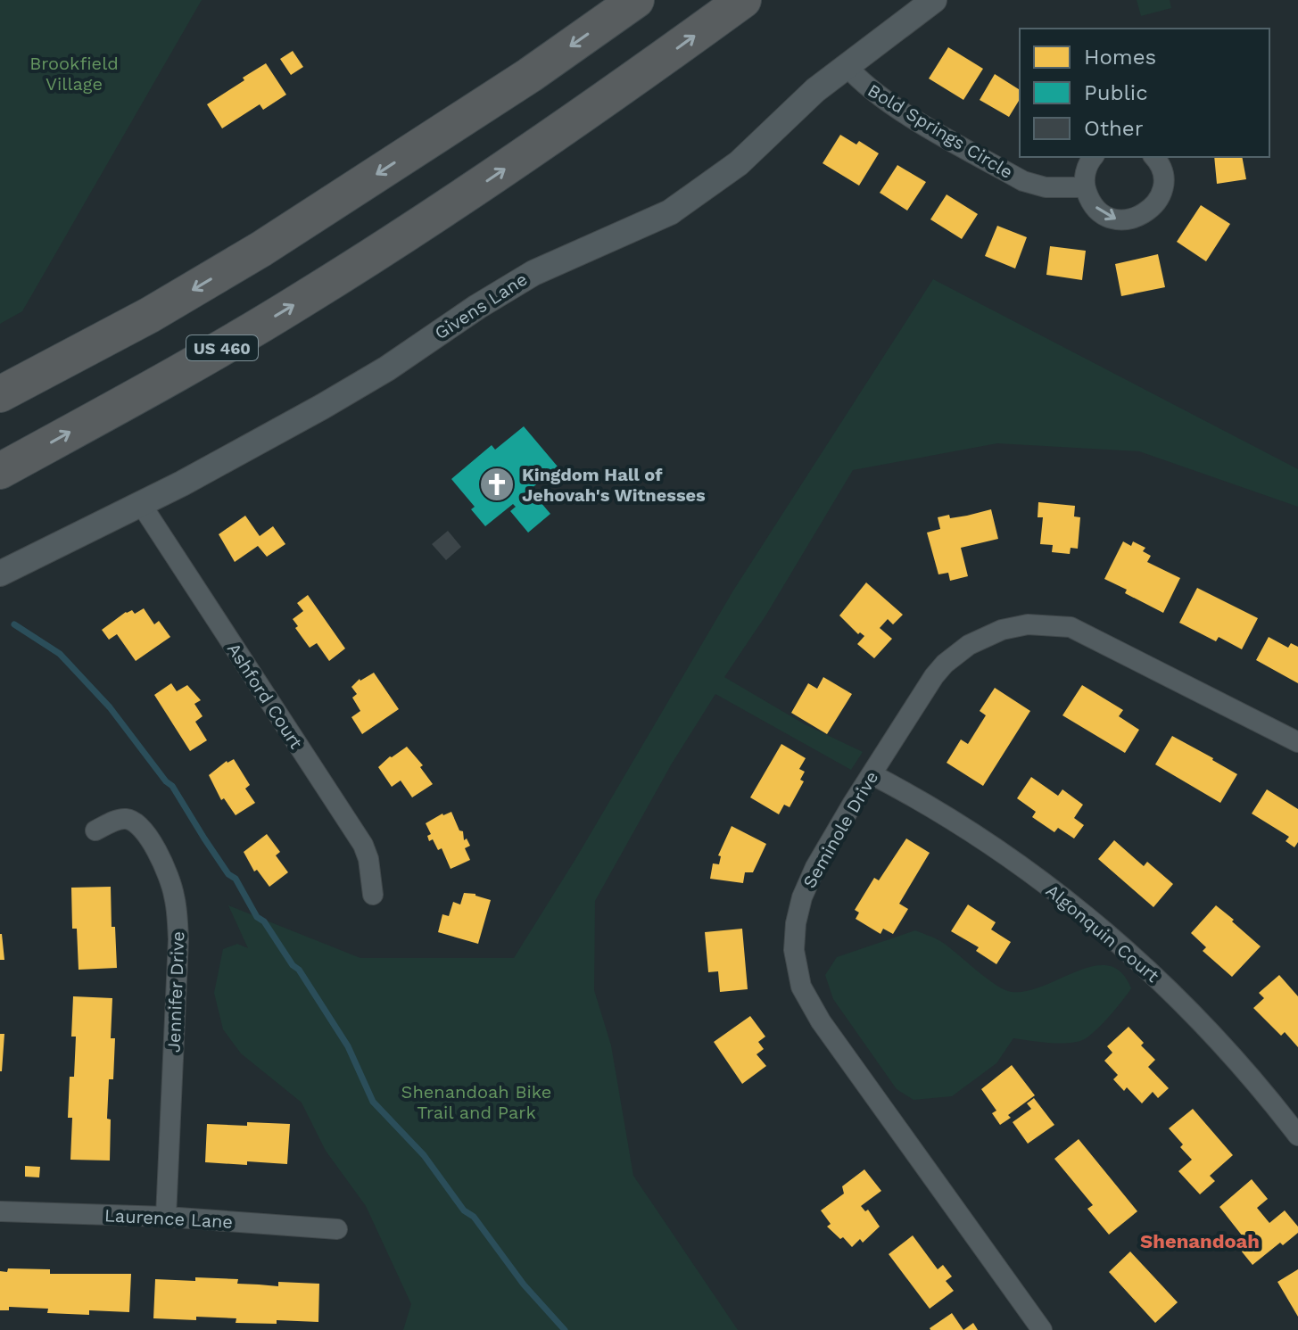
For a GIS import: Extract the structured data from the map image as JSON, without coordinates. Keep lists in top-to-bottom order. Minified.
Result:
{"streets":{"highway":["US 460"],"street":["Bold Springs Circle","Givens Lane","Ashford Court","Seminole Drive","Algonquin Court","Jennifer Drive","Laurence Lane"]},"crossings":[["Bold Springs Circle","Givens Lane"],["Givens Lane","Ashford Court"],["Seminole Drive","Algonquin Court"],["Jennifer Drive","Laurence Lane"]],"districts":["Shenandoah"],"parks":["Brookfield Village","Shenandoah Bike Trail and Park"],"places":{"church":["Kingdom Hall of Jehovah's Witnesses"]},"legend":["Homes","Public","Other"]}
